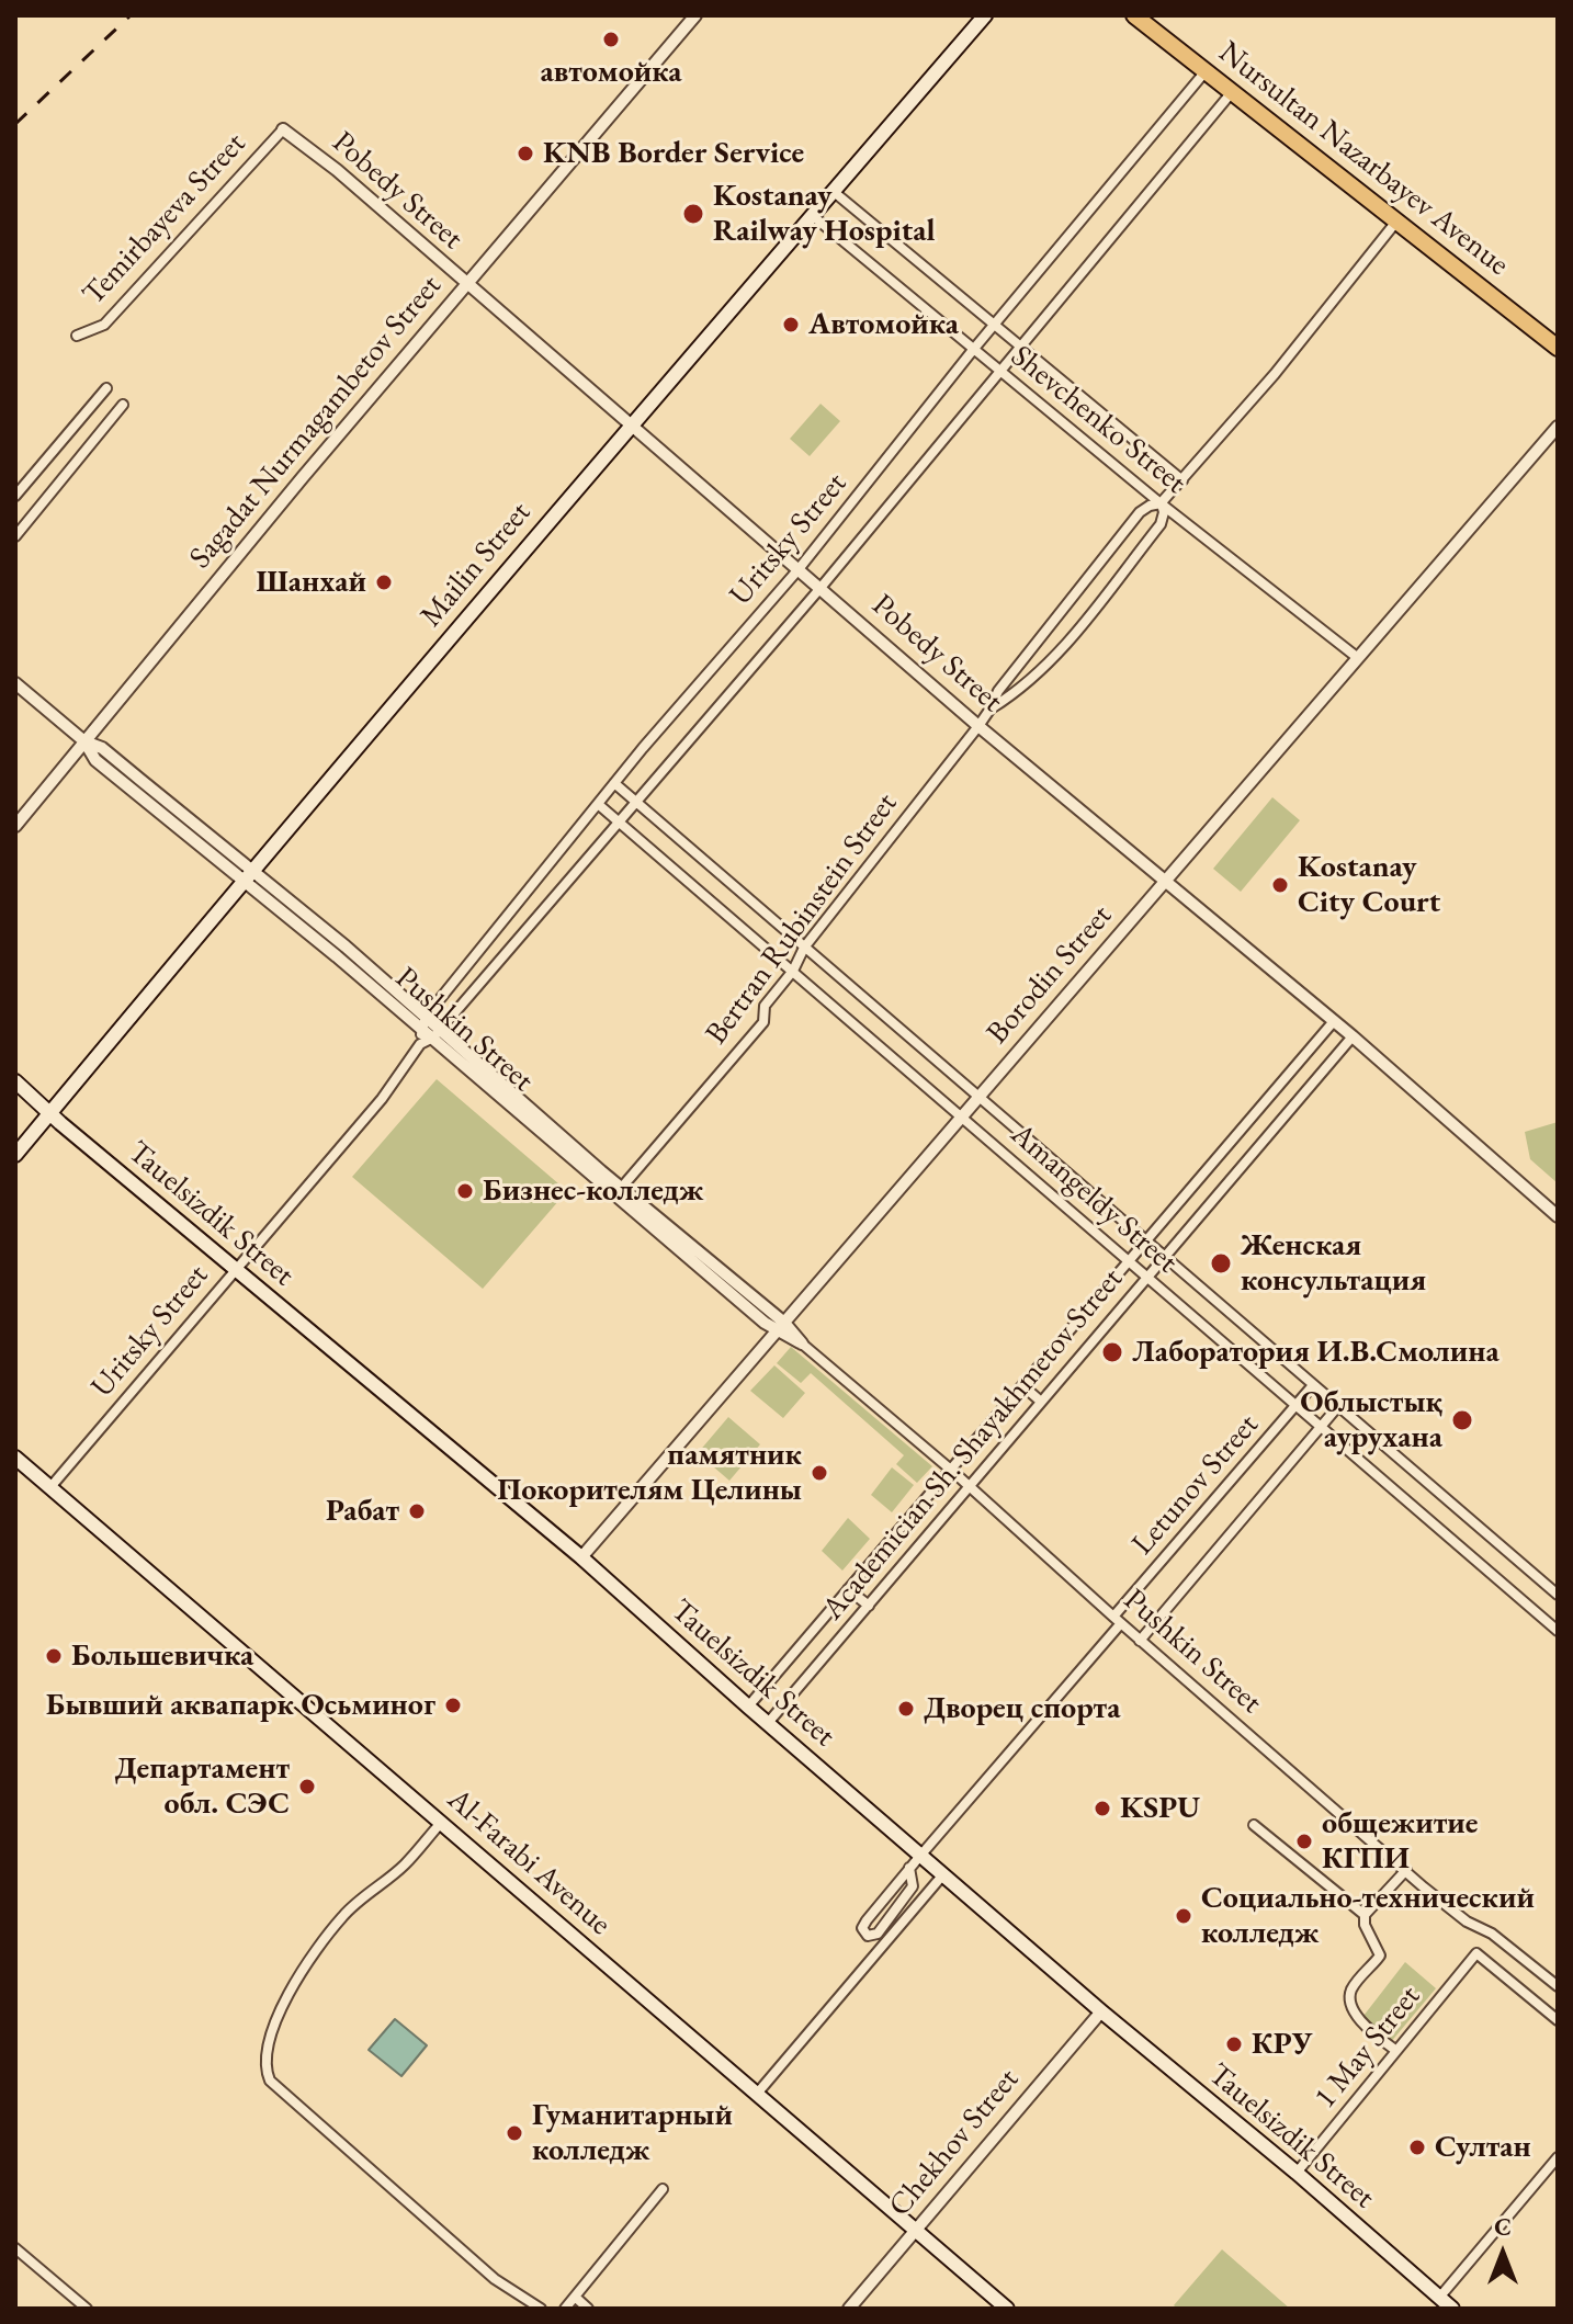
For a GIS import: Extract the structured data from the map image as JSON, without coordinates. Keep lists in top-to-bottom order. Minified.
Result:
{"streets":{"main road":["Nursultan Nazarbayev Avenue","Mailin Street","Tauelsіzdіk Street","Al-Farabi Avenue"],"street":["Pobedy Street","Temirbayeva Street","Shevchenko Street","Sagadat Nurmagambetov Street","Uritsky Street","Bertran Rubinstein Street","Borodin Street","Pushkin Street","Amangeldy Street","Academician Sh. Shayakhmetov Street","Letunov Street","1 May Street","Chekhov Street"]},"crossings":[["Nursultan Nazarbayev Avenue","Uritsky Street"],["Pobedy Street","Temirbayeva Street"],["Pobedy Street","Sagadat Nurmagambetov Street"],["Pobedy Street","Uritsky Street"],["Pobedy Street","Mailin Street"],["Pobedy Street","Bertran Rubinstein Street"],["Pobedy Street","Borodin Street"],["Pobedy Street","Academician Sh. Shayakhmetov Street"],["Shevchenko Street","Uritsky Street"],["Shevchenko Street","Mailin Street"],["Shevchenko Street","Bertran Rubinstein Street"],["Shevchenko Street","Borodin Street"],["Sagadat Nurmagambetov Street","Pushkin Street"],["Uritsky Street","Pushkin Street"],["Uritsky Street","Amangeldy Street"],["Uritsky Street","Tauelsіzdіk Street"],["Uritsky Street","Al-Farabi Avenue"],["Mailin Street","Pushkin Street"],["Mailin Street","Tauelsіzdіk Street"],["Bertran Rubinstein Street","Pushkin Street"],["Bertran Rubinstein Street","Amangeldy Street"],["Borodin Street","Pushkin Street"],["Borodin Street","Amangeldy Street"],["Borodin Street","Tauelsіzdіk Street"],["Pushkin Street","Academician Sh. Shayakhmetov Street"],["Pushkin Street","Letunov Street"],["Amangeldy Street","Academician Sh. Shayakhmetov Street"],["Amangeldy Street","Letunov Street"],["Tauelsіzdіk Street","Academician Sh. Shayakhmetov Street"],["Tauelsіzdіk Street","Letunov Street"],["Tauelsіzdіk Street","1 May Street"],["Tauelsіzdіk Street","Chekhov Street"],["Al-Farabi Avenue","Chekhov Street"]],"places":["автомойка","KNB Border Service","Kostanay Railway Hospital","Автомойка","Шанхай","Kostanay City Court","Бизнес-колледж","Женская консультация","Лаборатория И.В.Смолина","Облыстық аурухана","памятник Покорителям Целины","Рабат","Большевичка","Бывший аквапарк Осьминог","Дворец спорта","Департамент обл. СЭС","KSPU","общежитие КГПИ","Социально-технический колледж","КРУ","Гуманитарный колледж","Султан"],"north":"top"}
